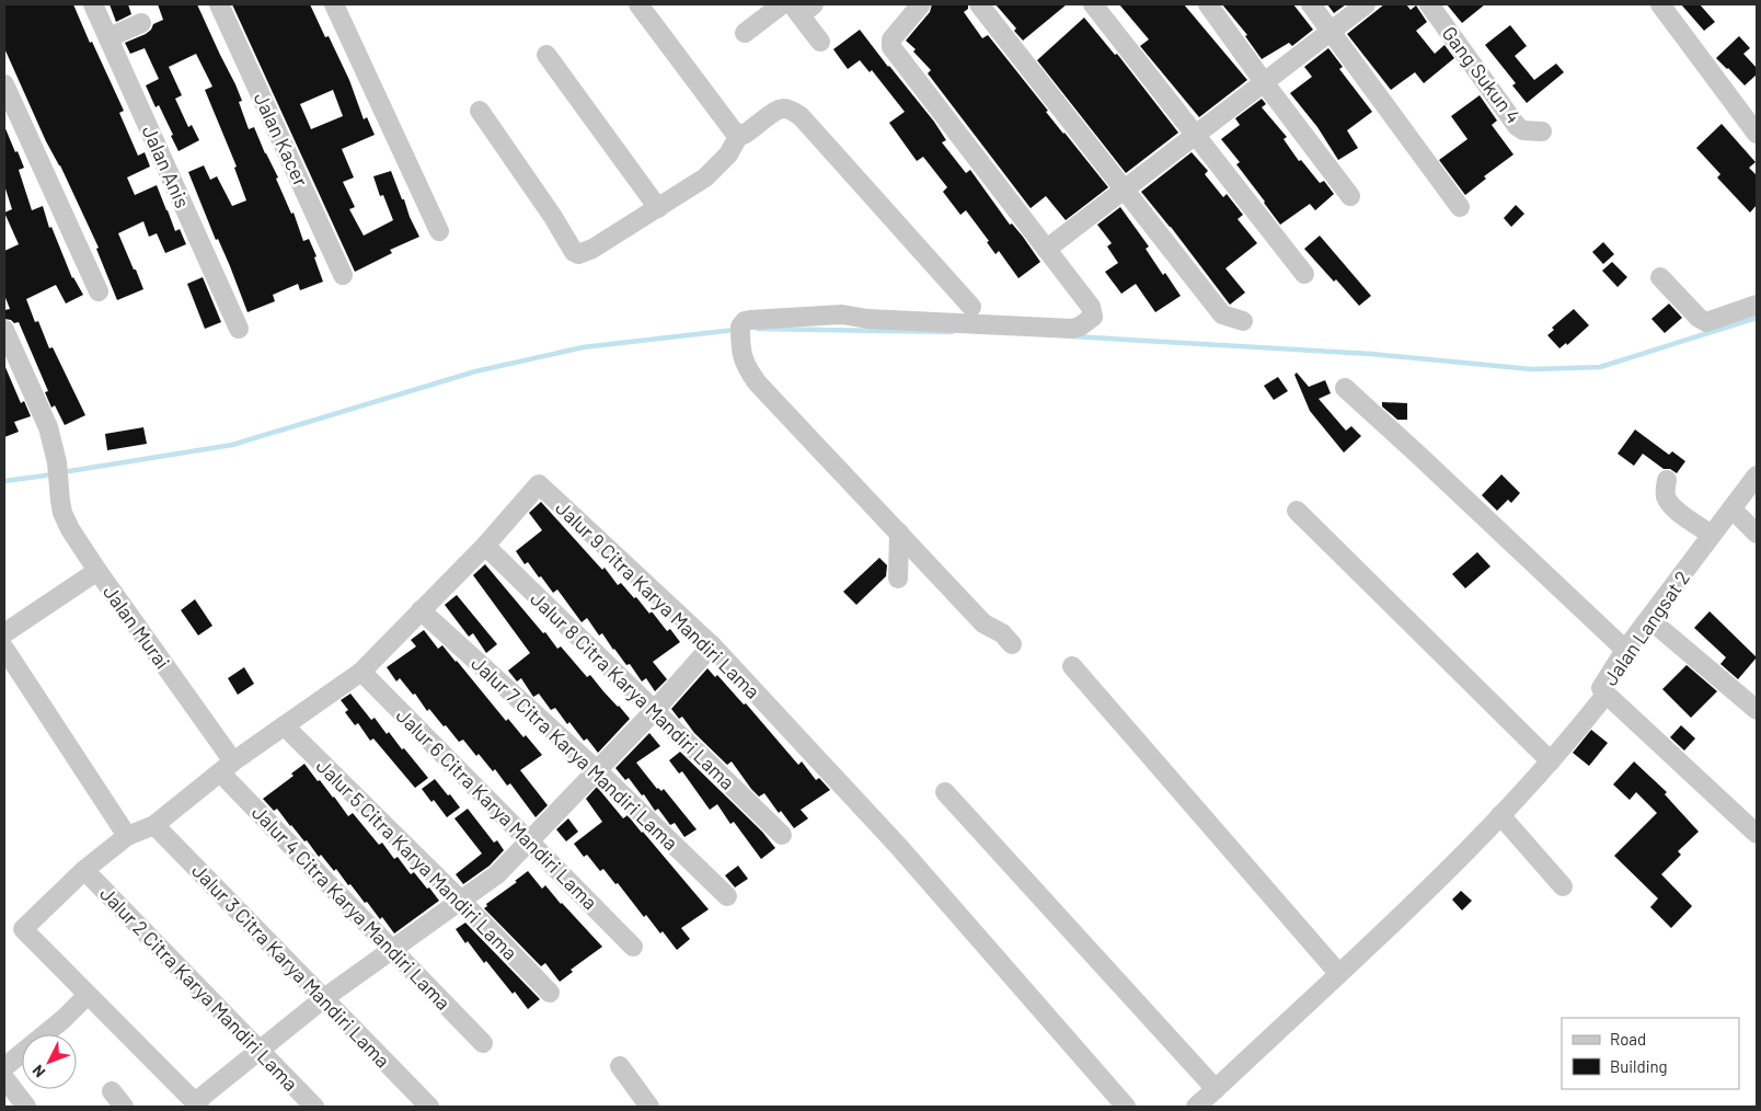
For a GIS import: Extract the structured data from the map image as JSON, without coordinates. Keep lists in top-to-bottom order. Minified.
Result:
{"streets":{"street":["Gang Sukun 4","Jalan Kacer","Jalan Anis","Jalur 9 Citra Karya Mandiri Lama","Jalan Murai","Jalan Langsat 2","Jalur 8 Citra Karya Mandiri Lama","Jalur 7 Citra Karya Mandiri Lama","Jalur 6 Citra Karya Mandiri Lama","Jalur 5 Citra Karya Mandiri Lama","Jalur 4 Citra Karya Mandiri Lama","Jalur 3 Citra Karya Mandiri Lama","Jalur 2 Citra Karya Mandiri Lama"]},"crossings":[["Jalur 9 Citra Karya Mandiri Lama","Jalur 8 Citra Karya Mandiri Lama"],["Jalan Murai","Jalur 4 Citra Karya Mandiri Lama"]],"legend":["Road","Building"],"north":"bottom left"}
